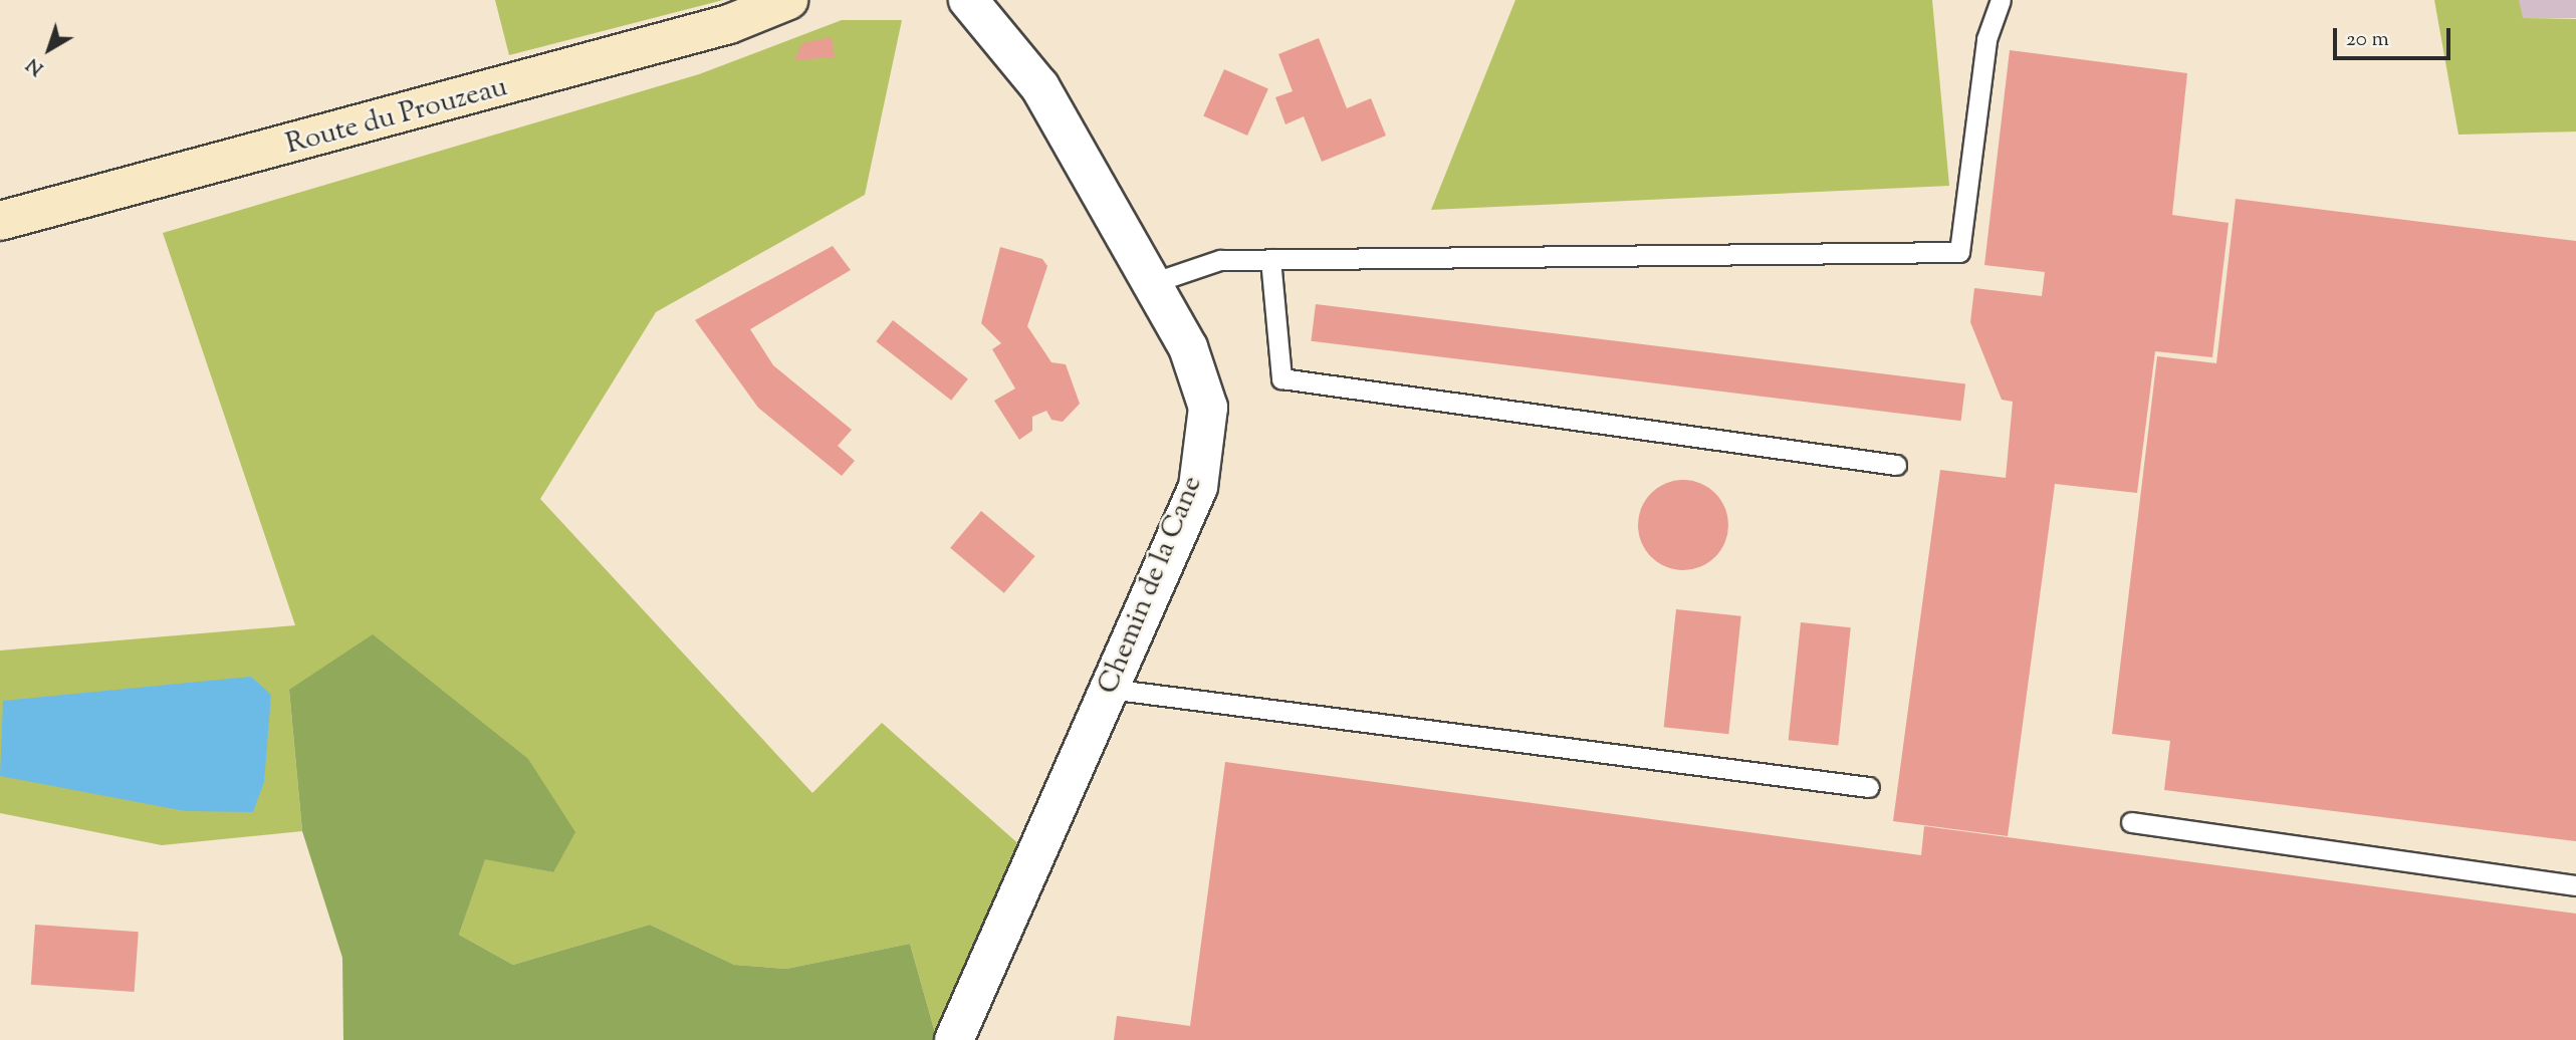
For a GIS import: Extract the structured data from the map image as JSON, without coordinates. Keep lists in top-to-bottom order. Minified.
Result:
{"streets":{"street":["Route du Prouzeau","Chemin de la Cane"]},"scale_bar":"20 m","north":"bottom left"}
